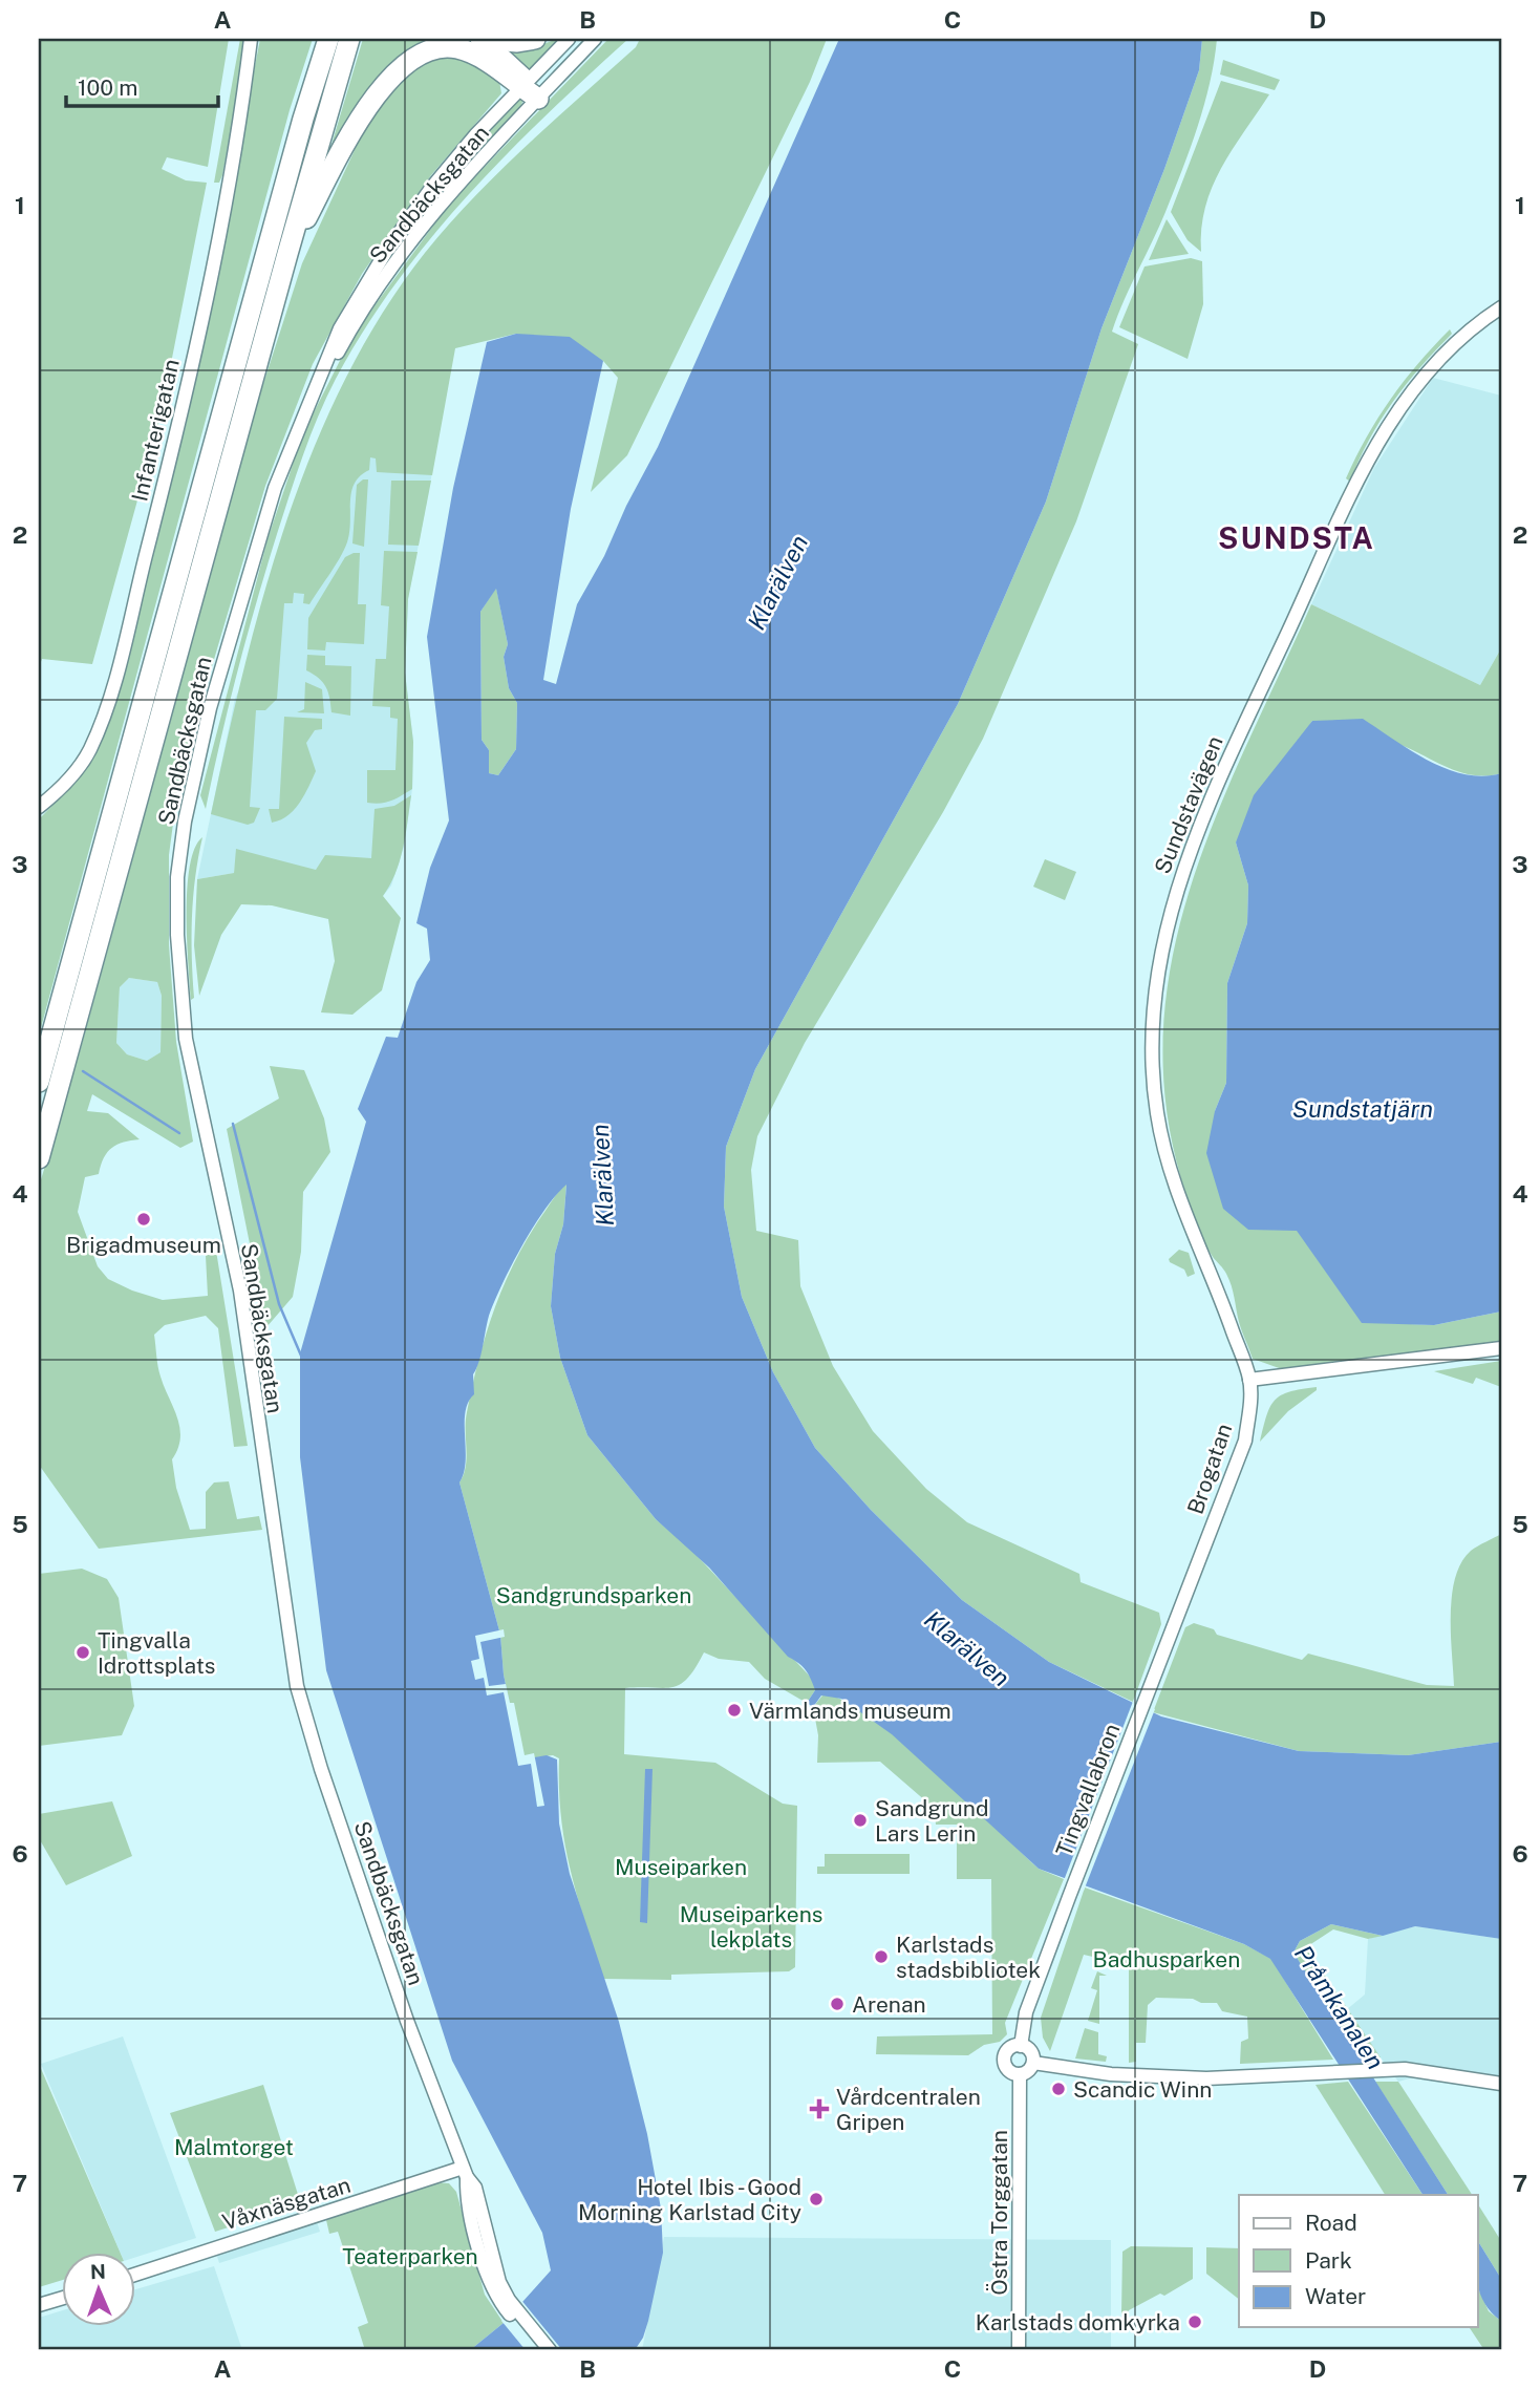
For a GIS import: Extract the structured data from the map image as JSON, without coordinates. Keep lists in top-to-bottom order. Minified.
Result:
{"streets":{"street":["Sandbäcksgatan","Infanterigatan","Sundstavägen","Brogatan","Tingvallabron","Våxnäsgatan","Östra Torggatan"]},"crossings":[["Sandbäcksgatan","Våxnäsgatan"],["Sundstavägen","Brogatan"],["Brogatan","Tingvallabron"],["Tingvallabron","Östra Torggatan"]],"districts":["SUNDSTA"],"water":["Klarälven","Sundstatjärn","Pråmkanalen"],"parks":["Sandgrundsparken","Museiparken","Museiparkens lekplats","Badhusparken","Malmtorget","Teaterparken"],"places":{"other":["Brigadmuseum","Tingvalla Idrottsplats","Värmlands museum","Sandgrund Lars Lerin","Karlstads stadsbibliotek","Arenan","Scandic Winn","Hotel Ibis - Good Morning Karlstad City","Karlstads domkyrka"],"health":["Vårdcentralen Gripen"]},"legend":["Road","Park","Water"],"scale_bar":"100 m","north":"top","grid":{"columns":["A","B","C","D"],"rows":["1","2","3","4","5","6","7"]}}
